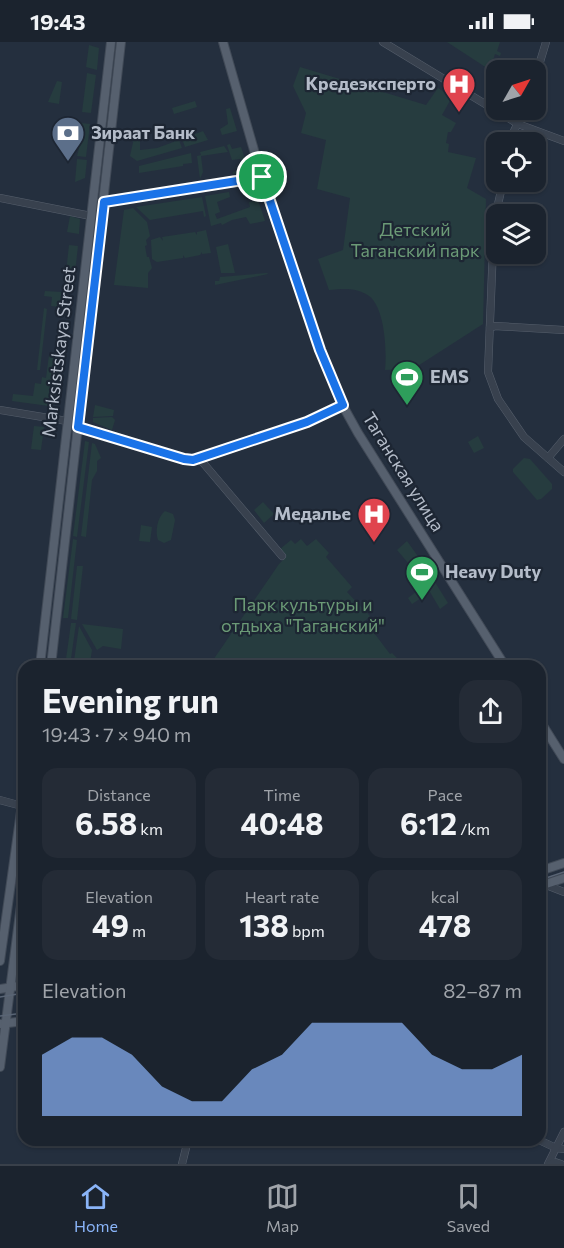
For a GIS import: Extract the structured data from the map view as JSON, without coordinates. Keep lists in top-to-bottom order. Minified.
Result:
{"streets":{"main road":["Marksistskaya Street","Таганская улица"]},"parks":["Детский Таганский парк","Парк культуры и отдыха \"Таганский\""],"places":{"hospital":["Кредеэксперто","Медалье"],"bank":["Зираат Банк"],"sports":["EMS","Heavy Duty"]},"north":"top right","page":{"status":"19:43","heading":["Evening run","19:43 · 7 × 940 m"],"stats":[["Distance","6.58 km"],["Time","40:48"],["Pace","6:12 /km"],["Elevation","49 m"],["Heart rate","138 bpm"],["kcal","478"]],"chart":["Elevation","82–87 m"],"tabs":["Home","Map","Saved"]}}
